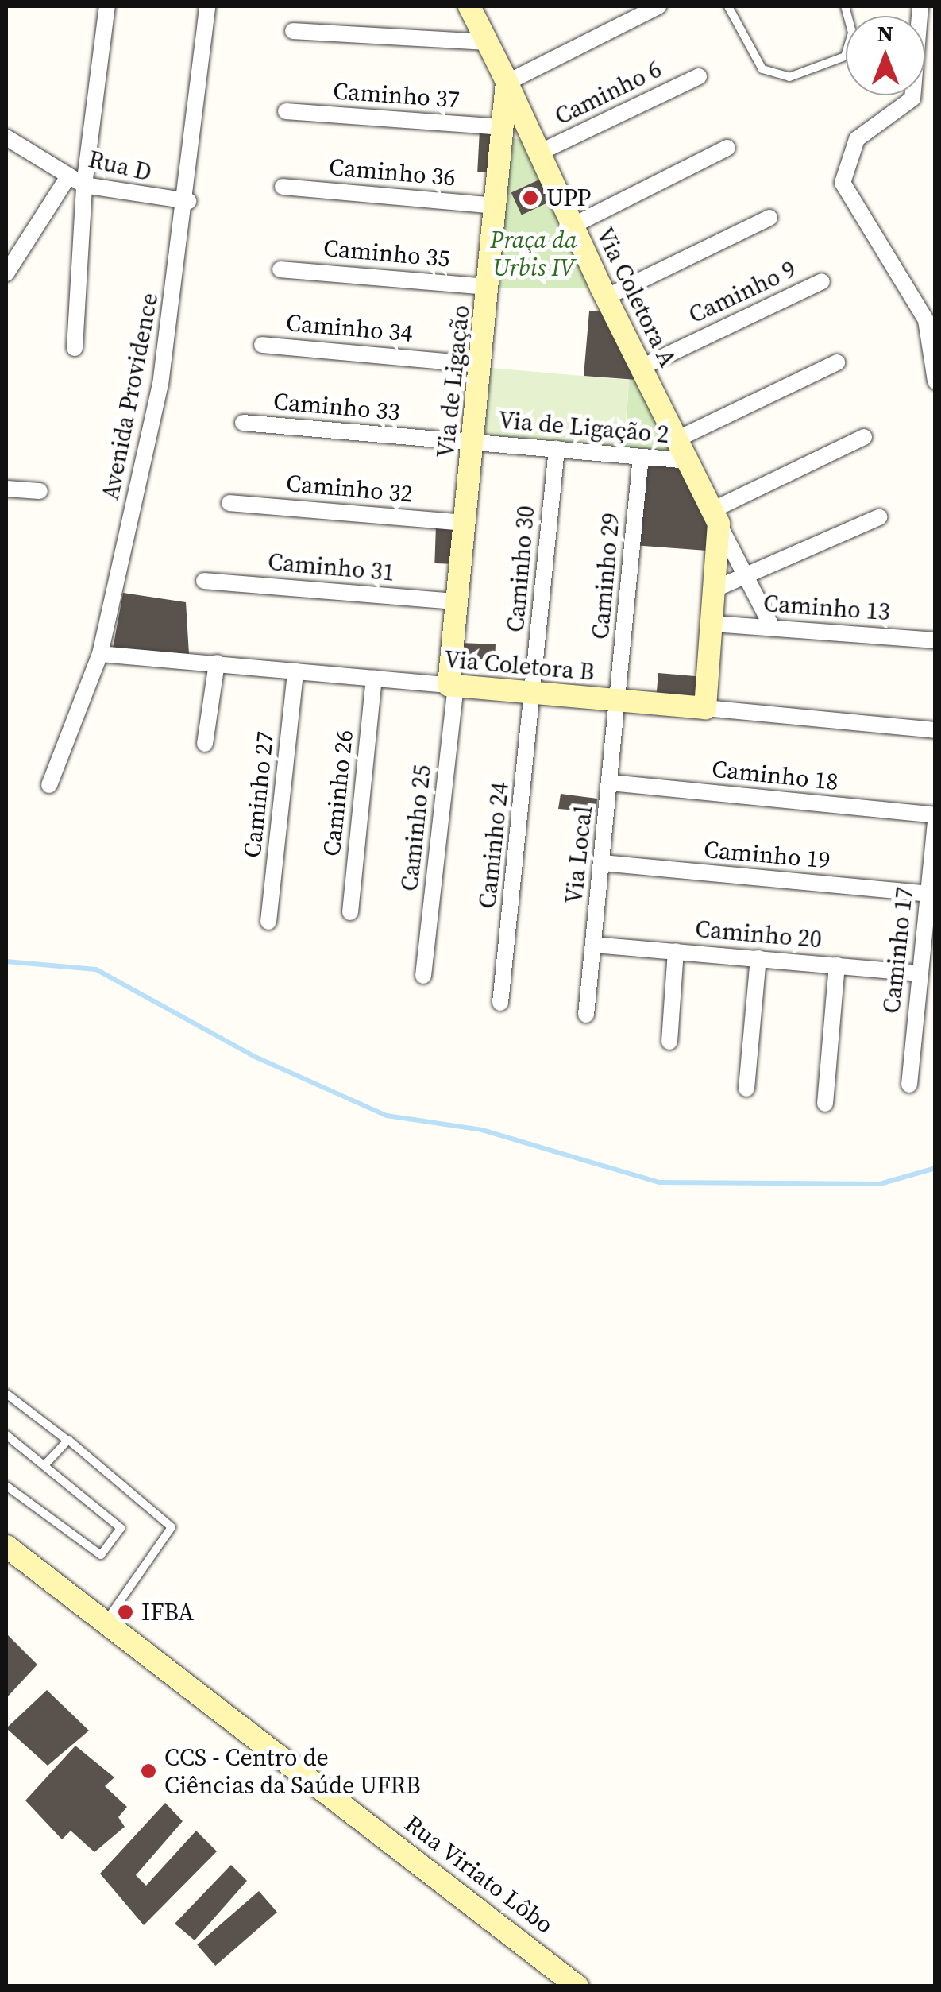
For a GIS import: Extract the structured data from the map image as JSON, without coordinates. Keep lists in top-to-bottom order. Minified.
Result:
{"streets":{"street":["Caminho 6","Caminho 37","Rua D","Caminho 36","Caminho 35","Caminho 9","Via Coletora A","Caminho 34","Via de Ligação","Avenida Providence","Caminho 33","Via de Ligação 2","Caminho 32","Caminho 31","Caminho 30","Caminho 29","Caminho 13","Via Coletora B","Caminho 18","Caminho 26","Caminho 27","Caminho 25","Caminho 24","Via Local","Caminho 19","Caminho 20","Caminho 17","Rua Viriato Lôbo"]},"crossings":[["Caminho 6","Via Coletora A"],["Caminho 37","Via de Ligação"],["Rua D","Avenida Providence"],["Caminho 36","Via de Ligação"],["Caminho 35","Via de Ligação"],["Caminho 9","Via Coletora A"],["Via Coletora A","Via de Ligação"],["Via Coletora A","Via de Ligação 2"],["Via Coletora A","Caminho 13"],["Via Coletora A","Via Coletora B"],["Caminho 34","Via de Ligação"],["Via de Ligação","Caminho 33"],["Via de Ligação","Via de Ligação 2"],["Via de Ligação","Caminho 32"],["Via de Ligação","Caminho 31"],["Via de Ligação","Via Coletora B"],["Via de Ligação","Caminho 25"],["Avenida Providence","Via Coletora B"],["Caminho 33","Via de Ligação 2"],["Via de Ligação 2","Caminho 30"],["Via de Ligação 2","Caminho 29"],["Caminho 30","Via Coletora B"],["Caminho 30","Caminho 24"],["Caminho 29","Via Coletora B"],["Caminho 29","Via Local"],["Via Coletora B","Caminho 26"],["Via Coletora B","Caminho 27"],["Via Coletora B","Caminho 25"],["Via Coletora B","Caminho 24"],["Via Coletora B","Via Local"],["Caminho 18","Via Local"],["Via Local","Caminho 19"],["Via Local","Caminho 20"],["Caminho 19","Caminho 17"],["Caminho 20","Caminho 17"]],"parks":["Praça da Urbis IV"],"places":["UPP","IFBA","CCS - Centro de Ciências da Saúde UFRB"],"north":"top"}
